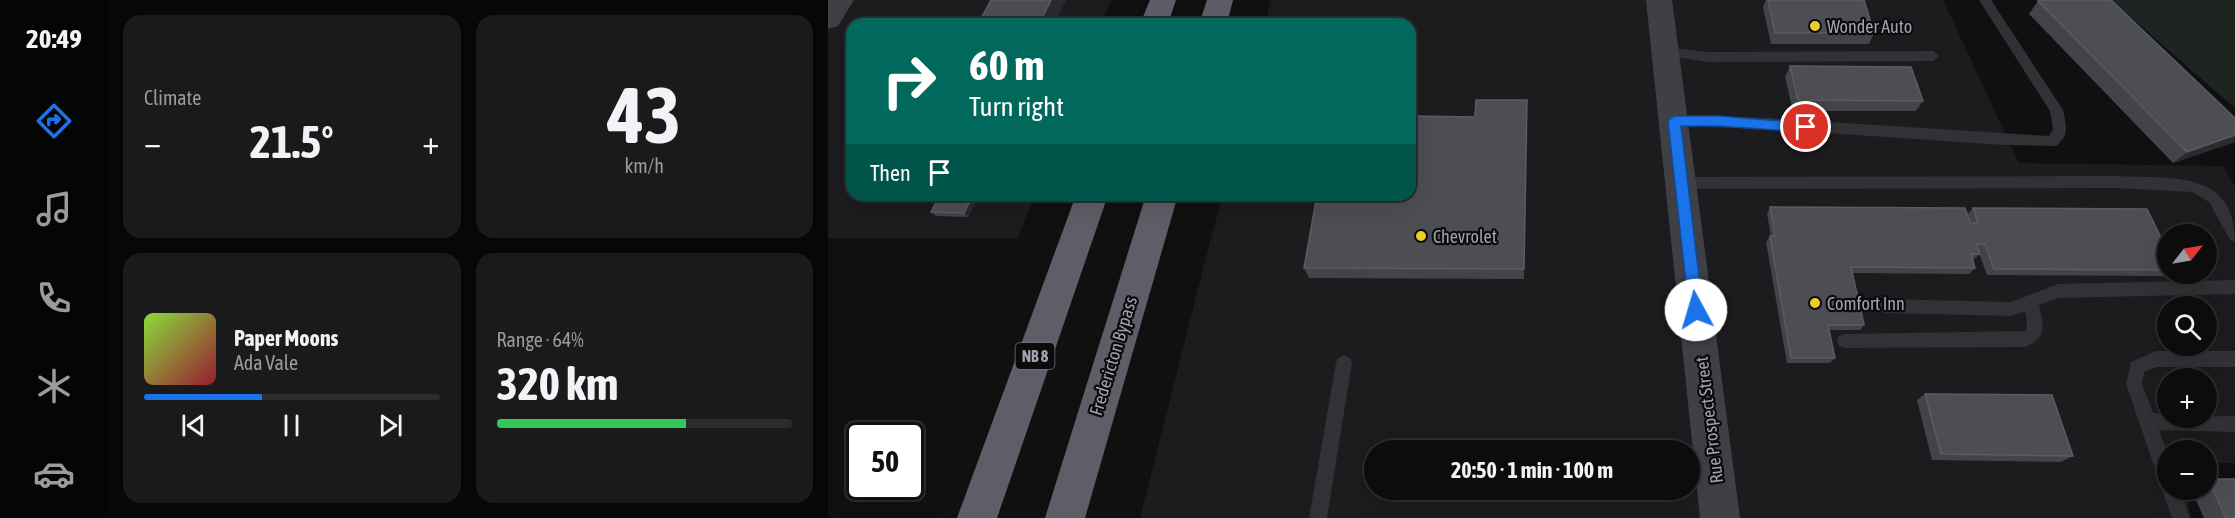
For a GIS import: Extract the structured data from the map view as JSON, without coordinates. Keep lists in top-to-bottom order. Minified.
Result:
{"streets":{"highway":["NB 8","Fredericton Bypass"],"main road":["Rue Prospect Street"]},"places":["Wonder Auto","Chevrolet","Comfort Inn"],"north":"top right","page":{"tabs":"20:49","tile":["Climate",["43","km/h"],["Range · 64%","320 km"]],"turn":["60 m","Turn right"],"heat":["−","21.5°","+"],"then":"Then","map_buttons":["+","−"],"song":["Paper Moons","Ada Vale"],"limit":"50","trip":"20:50 · 1 min · 100 m"}}
